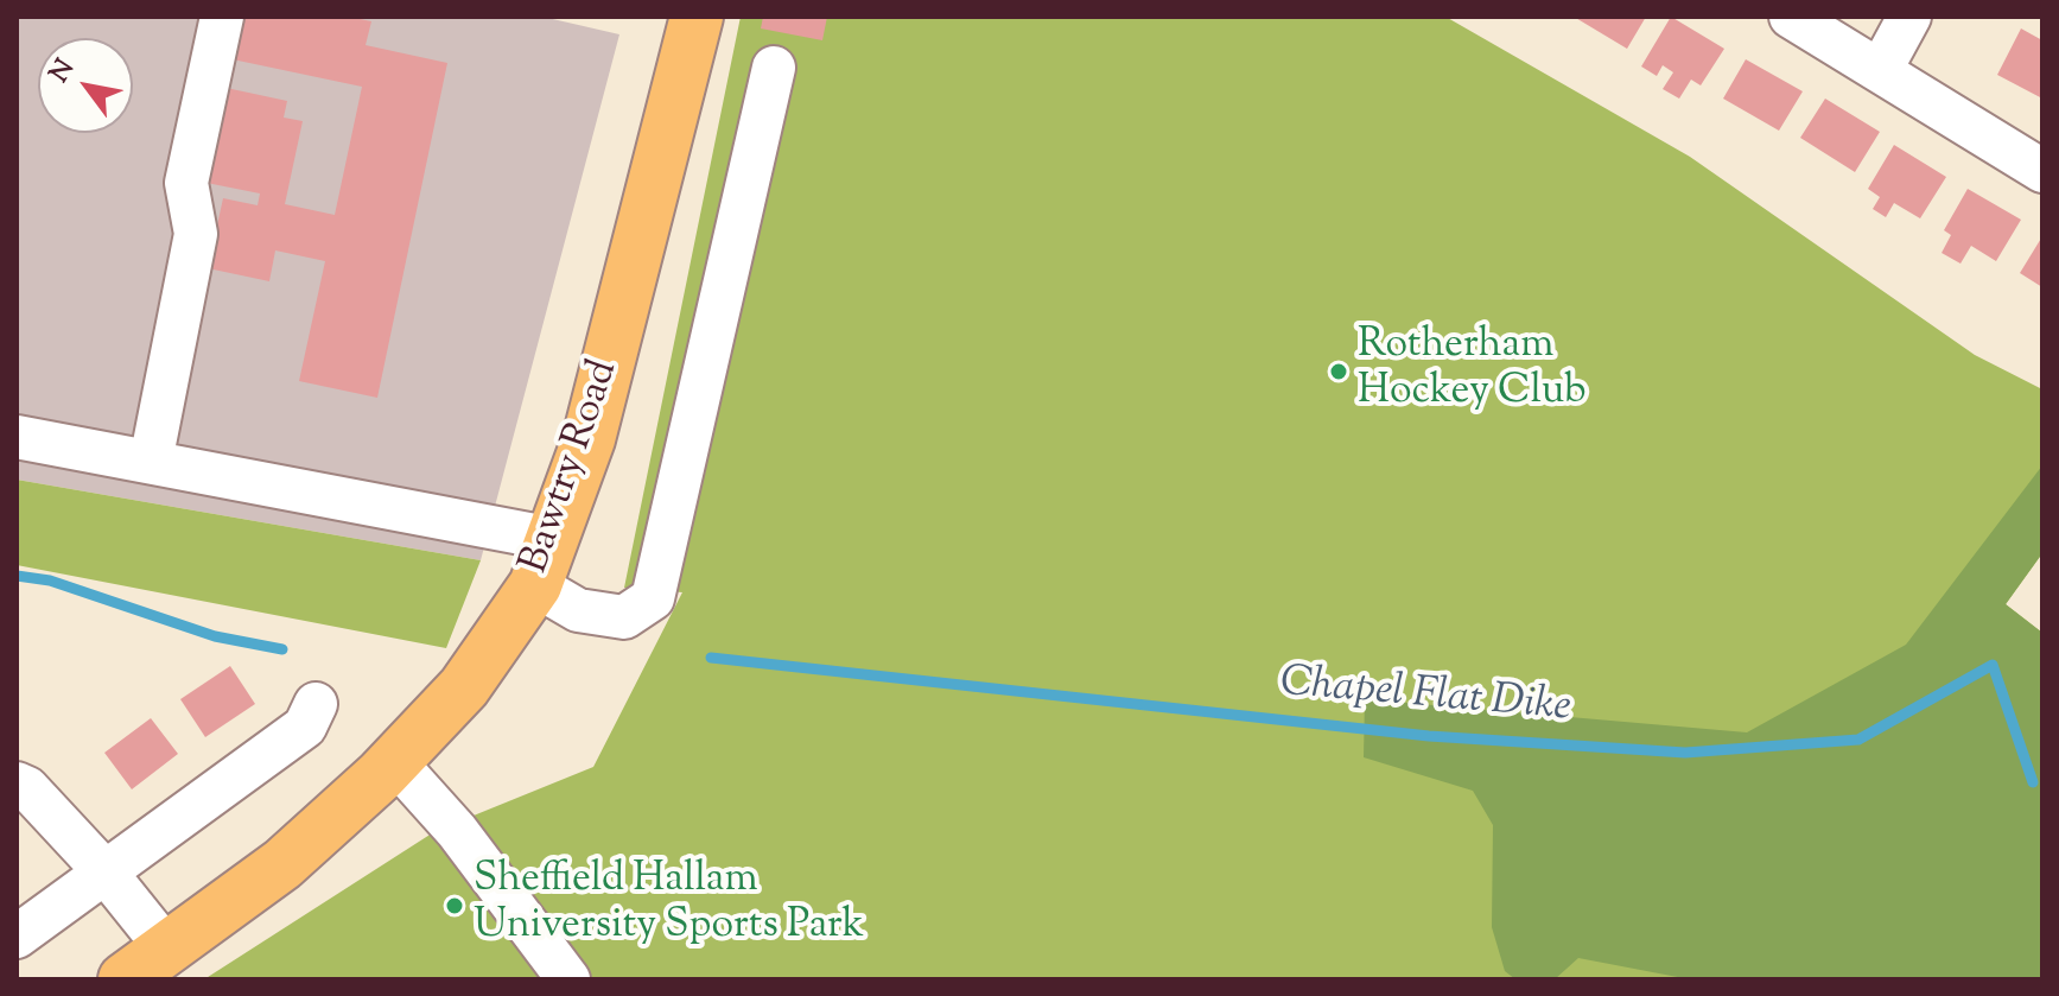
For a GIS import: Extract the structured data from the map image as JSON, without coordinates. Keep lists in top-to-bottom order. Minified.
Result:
{"streets":{"main road":["Bawtry Road"]},"water":["Chapel Flat Dike"],"places":["Rotherham Hockey Club","Sheffield Hallam University Sports Park"],"north":"top left"}
